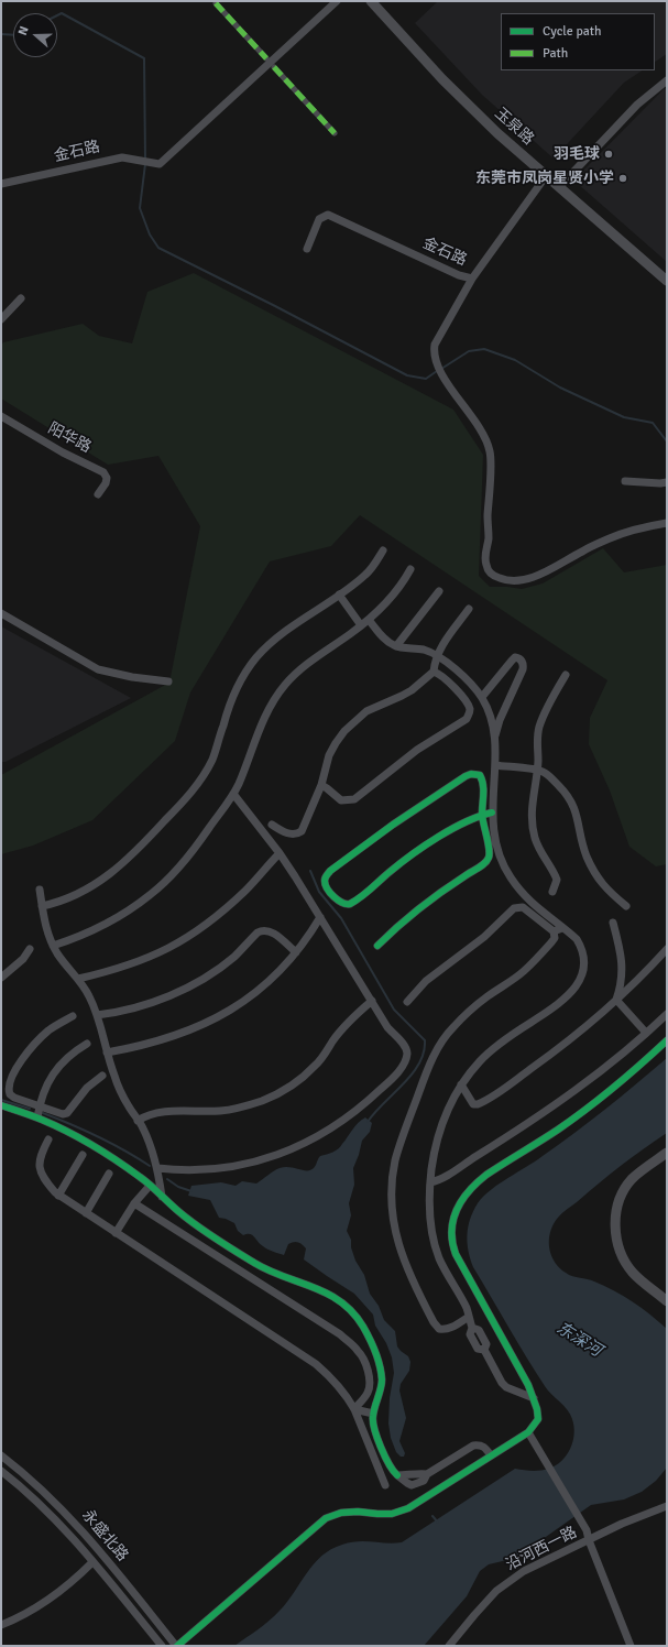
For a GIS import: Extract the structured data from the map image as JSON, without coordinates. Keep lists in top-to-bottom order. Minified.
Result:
{"streets":{"street":["玉泉路","金石路","阳华路","永盛北路","沿河西一路"]},"crossings":[["玉泉路","金石路"]],"water":["东深河"],"places":["羽毛球","东莞市凤岗星贤小学"],"legend":["Cycle path","Path"],"north":"left"}
